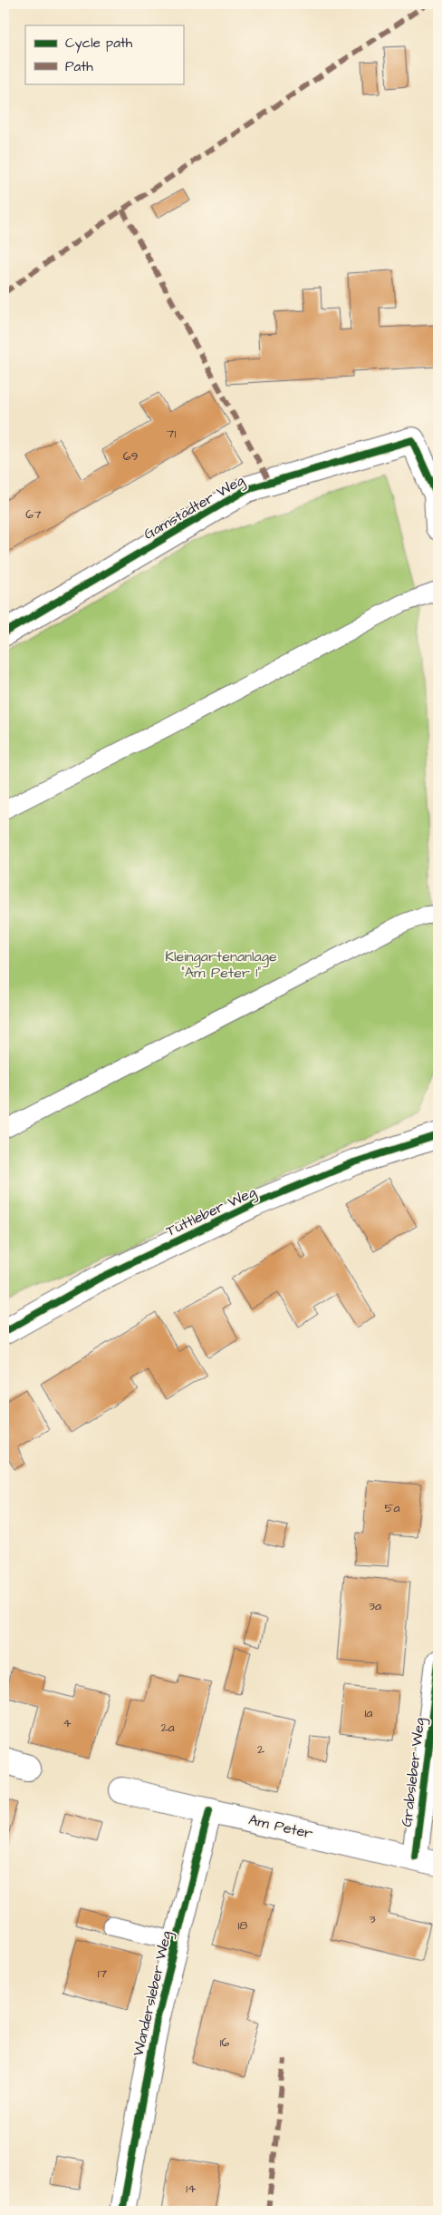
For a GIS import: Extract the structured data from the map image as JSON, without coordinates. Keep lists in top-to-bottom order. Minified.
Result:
{"streets":{"street":["Gamstädter Weg","Tüttleber Weg","Grabsleber Weg","Am Peter","Wandersleber Weg"]},"crossings":[["Grabsleber Weg","Am Peter"],["Am Peter","Wandersleber Weg"]],"parks":["Kleingartenanlage \"Am Peter 1\""],"house_numbers":["71","69","67","5a","3a","1a","4","2a","2","3","18","17","16","14"],"legend":["Cycle path","Path"]}
